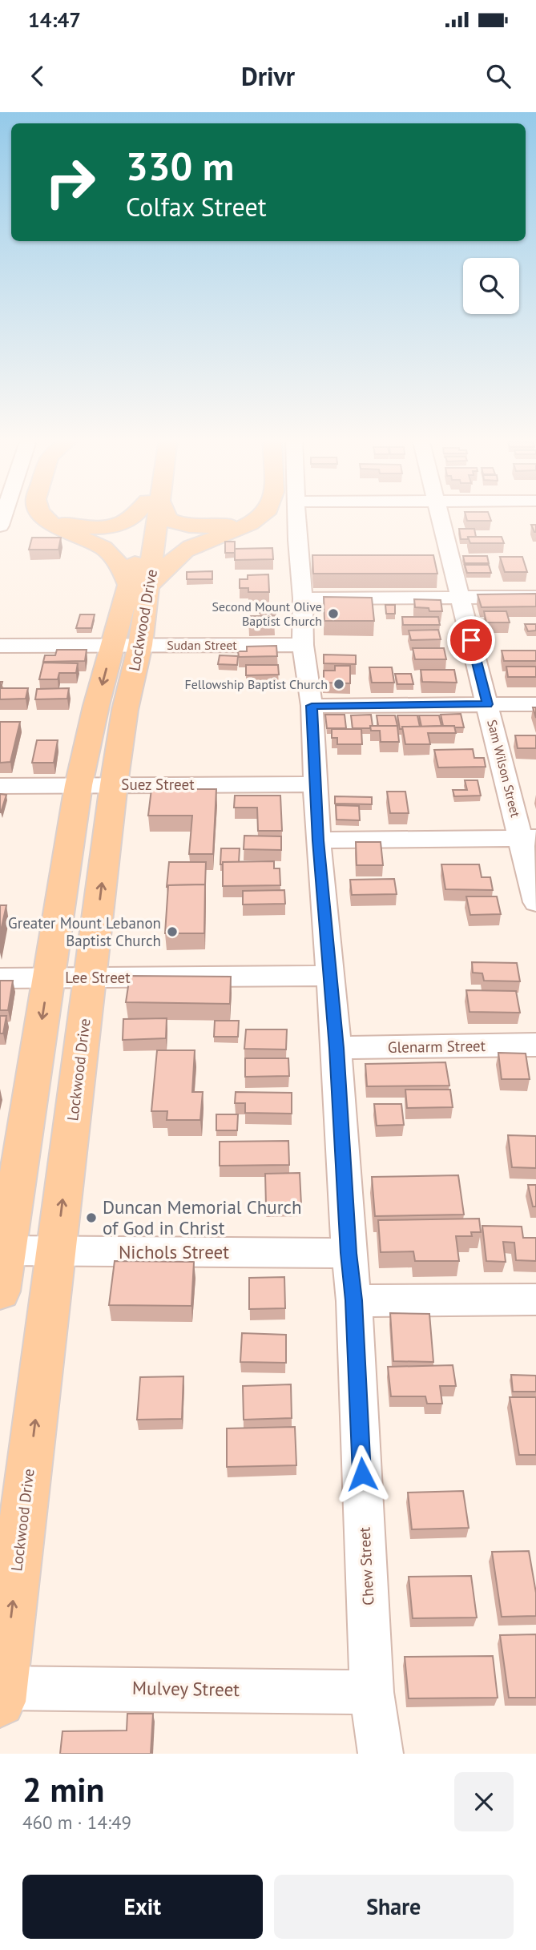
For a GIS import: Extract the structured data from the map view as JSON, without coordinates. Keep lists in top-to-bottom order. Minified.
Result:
{"streets":{"main road":["Lockwood Drive"],"street":["Sudan Street","Sam Wilson Street","Suez Street","Lee Street","Glenarm Street","Nichols Street","Chew Street","Mulvey Street"]},"crossings":[["Lockwood Drive","Sudan Street"],["Lockwood Drive","Suez Street"],["Lockwood Drive","Lee Street"],["Lockwood Drive","Nichols Street"],["Lockwood Drive","Mulvey Street"],["Sudan Street","Chew Street"],["Suez Street","Chew Street"],["Lee Street","Chew Street"],["Glenarm Street","Chew Street"],["Nichols Street","Chew Street"],["Chew Street","Mulvey Street"]],"places":["Second Mount Olive Baptist Church","Fellowship Baptist Church","Greater Mount Lebanon Baptist Church","Duncan Memorial Church of God in Christ"],"page":{"status":"14:47","header":"Drivr","turn":["330 m","Colfax Street"],"heading":["2 min","460 m · 14:49"],"buttons":["Exit","Share"]}}
